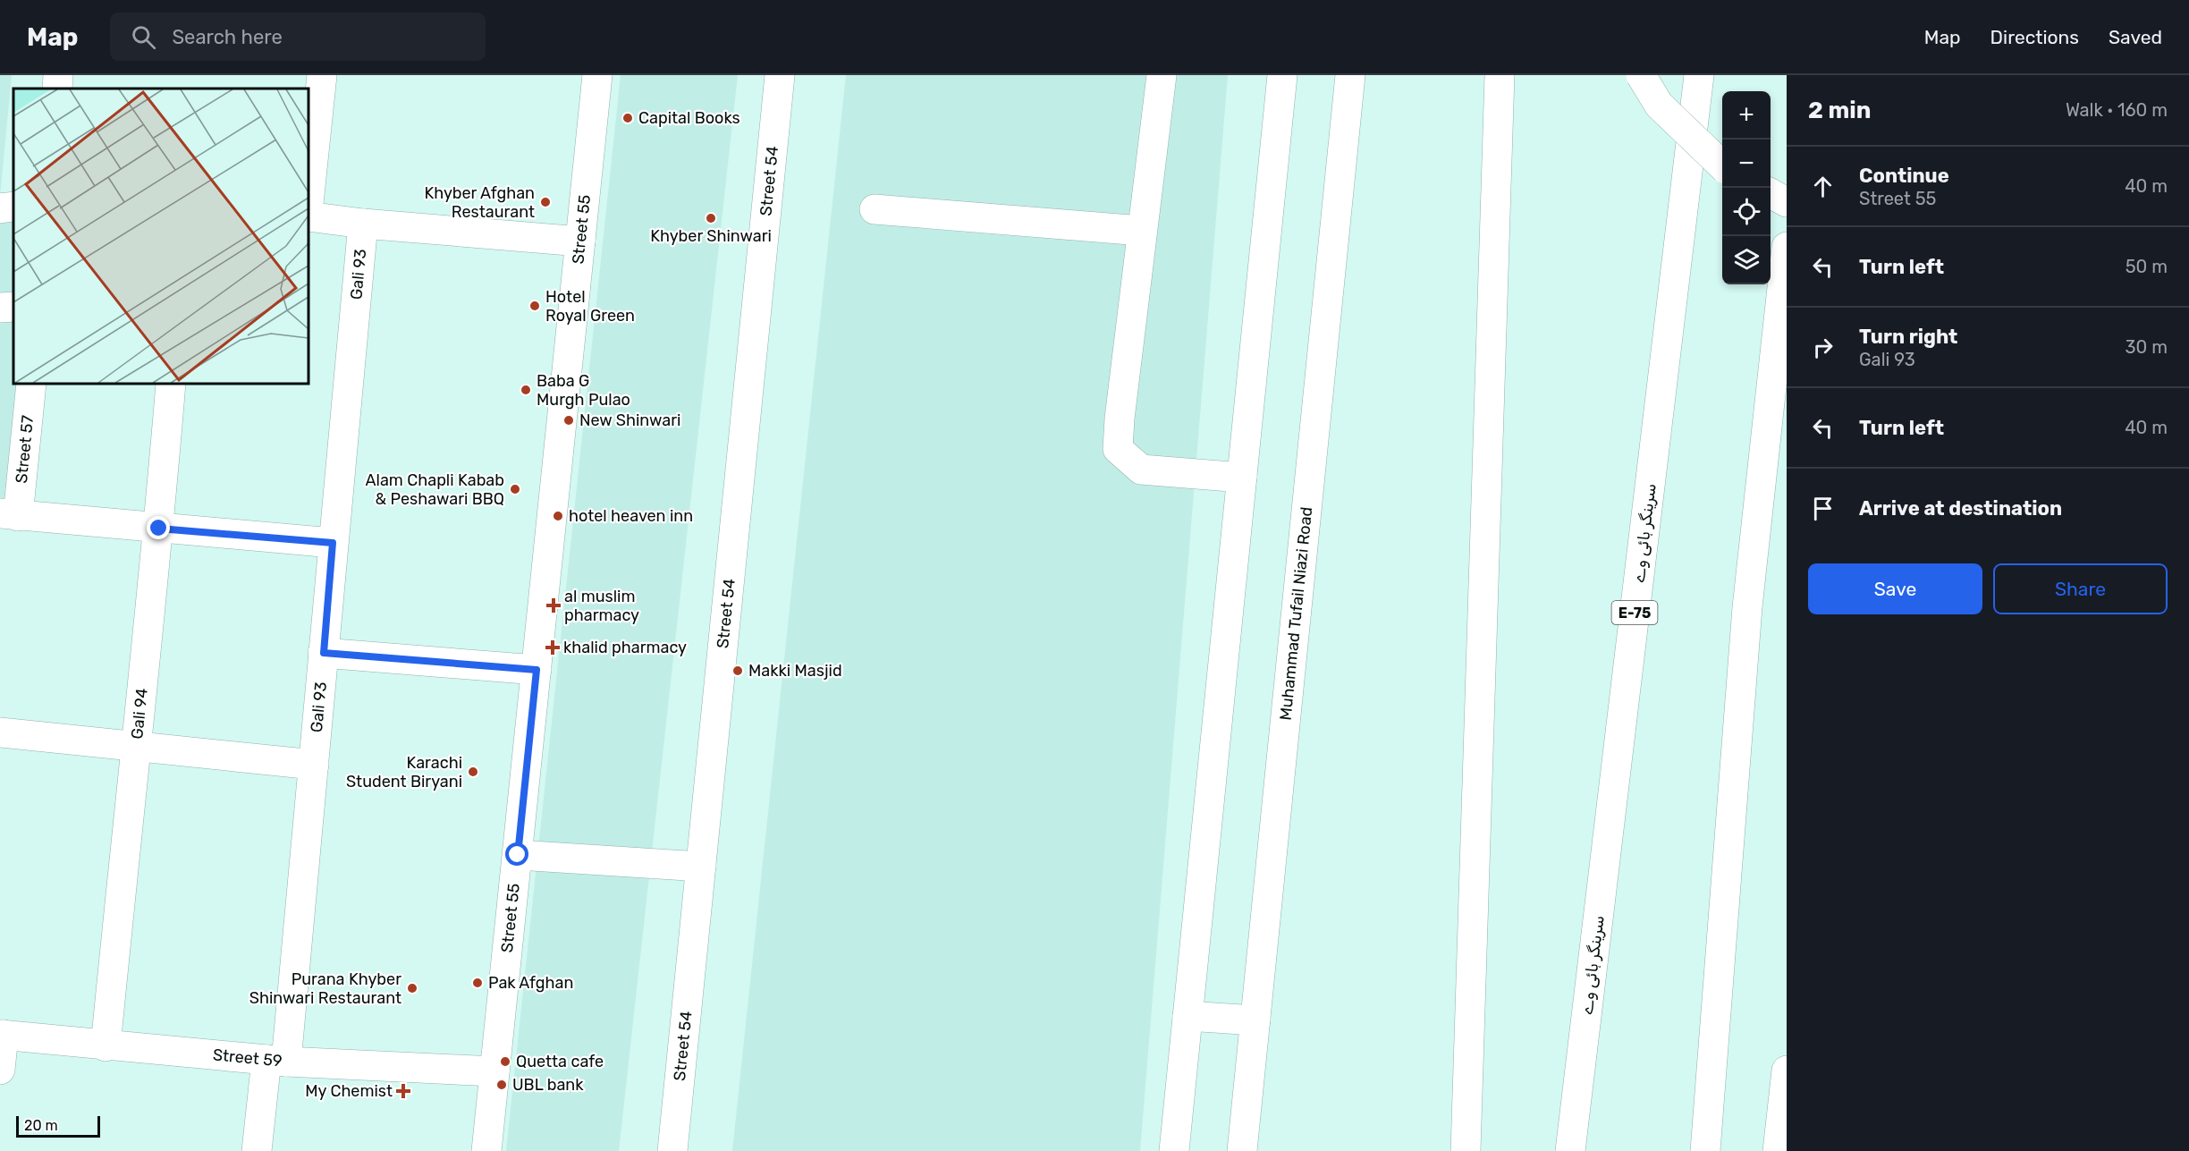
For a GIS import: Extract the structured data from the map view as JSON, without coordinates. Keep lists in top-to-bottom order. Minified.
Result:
{"streets":{"main road":["Street 54","Street 55","Gali 93","Street 57","سرینگر ہائی وے","E-75","Muhammad Tufail Niazi Road","Gali 94","Street 59"]},"crossings":[["Street 55","Street 59"],["Gali 93","Street 59"],["Gali 94","Street 59"]],"places":{"other":["Capital Books","Khyber Afghan Restaurant","Khyber Shinwari","Hotel Royal Green","Baba G Murgh Pulao","New Shinwari","Alam Chapli Kabab & Peshawari BBQ","hotel heaven inn","Makki Masjid","Karachi Student Biryani","Pak Afghan","Purana Khyber Shinwari Restaurant","Quetta cafe","UBL bank"],"health":["al muslim pharmacy","khalid pharmacy","My Chemist"]},"scale_bar":"20 m","page":{"header":"Map","search":"Search here","nav":["Map","Directions","Saved"],"heading":["2 min","Walk · 160 m"],"map_buttons":["+","−"],"list":[["Continue","Street 55","40 m"],["Turn left","50 m"],["Turn right","Gali 93","30 m"],["Turn left","40 m"],"Arrive at destination"],"buttons":["Save","Share"],"scale":"20 m"}}
